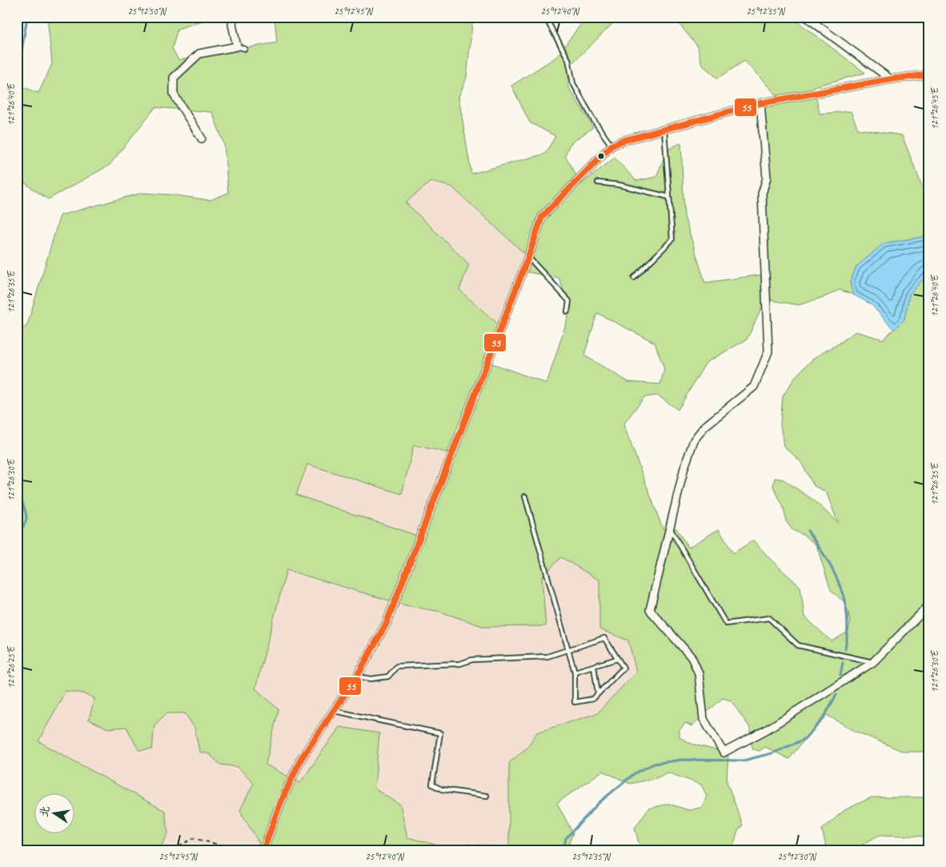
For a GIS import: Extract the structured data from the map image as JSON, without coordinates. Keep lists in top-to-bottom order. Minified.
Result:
{"lines":["transit line 55"],"north":"left","coordinates":["25°12'50\"N","25°12'45\"N","25°12'40\"N","25°12'35\"N","121°26'40\"E","121°26'45\"E","121°26'35\"E","121°26'30\"E","121°26'25\"E","25°12'30\"N"]}
